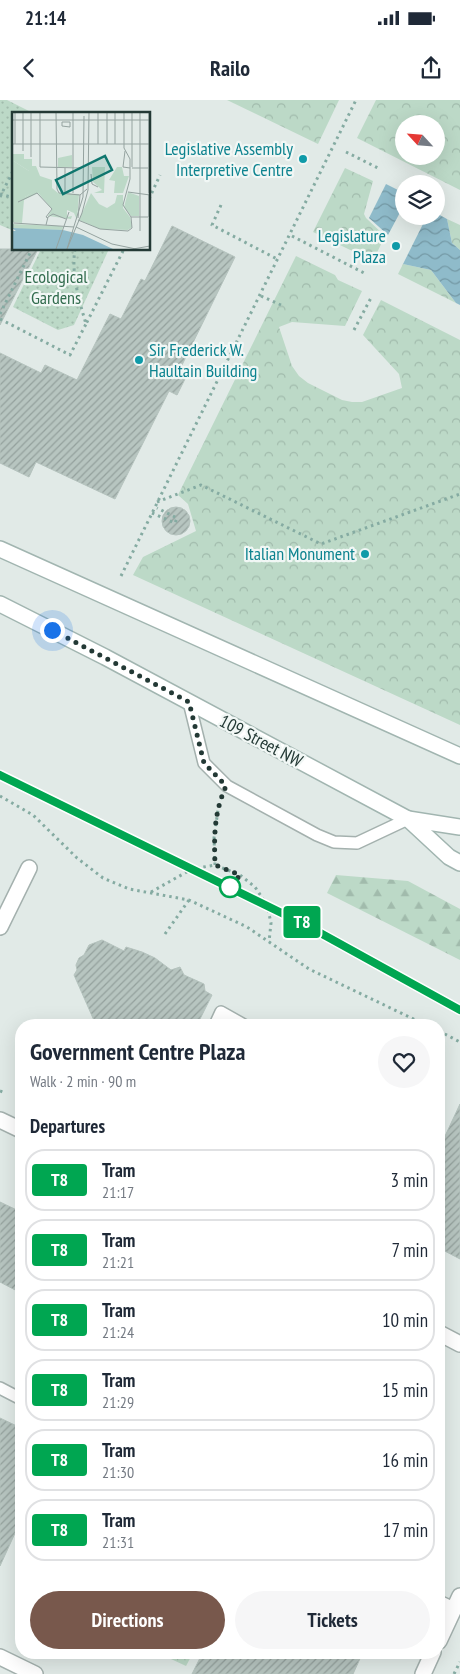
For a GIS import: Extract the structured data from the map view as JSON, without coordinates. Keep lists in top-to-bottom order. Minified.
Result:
{"streets":{"main road":["109 Street NW"]},"parks":["Ecological Gardens"],"places":["Legislative Assembly Interpretive Centre","Legislature Plaza","Sir Frederick W. Haultain Building","Italian Monument"],"lines":["tram line T8"],"north":"top left","page":{"status":"21:14","header":"Railo","on_map":"T8","heading":[["Government Centre Plaza","Walk · 2 min · 90 m"],"Departures"],"list":[{"mark":"T8","name":"Tram","note":"21:17","value":"3 min"},{"mark":"T8","name":"Tram","note":"21:21","value":"7 min"},{"mark":"T8","name":"Tram","note":"21:24","value":"10 min"},{"mark":"T8","name":"Tram","note":"21:29","value":"15 min"},{"mark":"T8","name":"Tram","note":"21:30","value":"16 min"},{"mark":"T8","name":"Tram","note":"21:31","value":"17 min"}],"buttons":["Directions","Tickets"]}}
